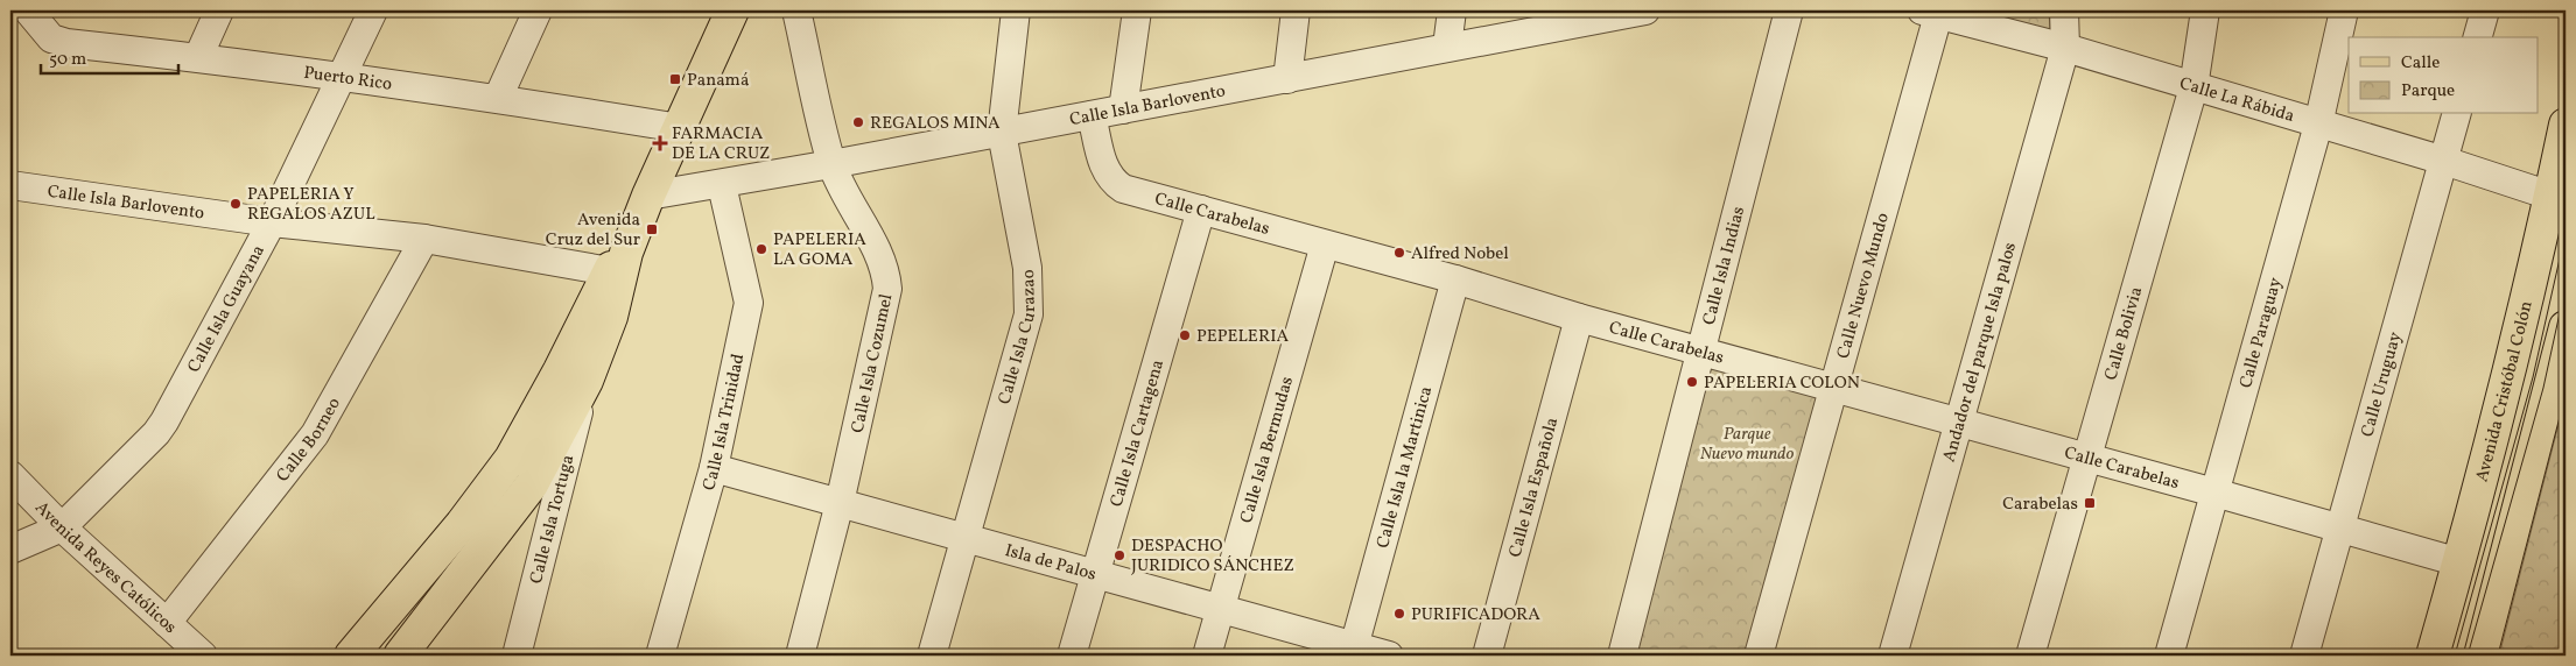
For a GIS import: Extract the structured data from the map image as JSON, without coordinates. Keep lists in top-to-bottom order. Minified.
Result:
{"streets":{"main road":["Avenida Cristóbal Colón"],"street":["Puerto Rico","Calle La Rábida","Calle Isla Barlovento","Calle Carabelas","Calle Isla Indias","Calle Nuevo Mundo","Calle Isla Guayana","Calle Bolivia","Calle Paraguay","Calle Isla Curazao","Andador del parque Isla palos","Calle Isla Cozumel","Calle Uruguay","Calle Isla Trinidad","Calle Isla Cartagena","Calle Borneo","Calle Isla Bermudas","Calle Isla la Martinica","Calle Isla Española","Calle Isla Tortuga","Isla de Palos","Avenida Reyes Católicos"]},"crossings":[["Puerto Rico","Calle Isla Guayana"],["Calle La Rábida","Calle Nuevo Mundo"],["Calle La Rábida","Calle Bolivia"],["Calle La Rábida","Calle Paraguay"],["Calle La Rábida","Andador del parque Isla palos"],["Calle La Rábida","Calle Uruguay"],["Calle La Rábida","Avenida Cristóbal Colón"],["Calle Isla Barlovento","Calle Carabelas"],["Calle Isla Barlovento","Calle Isla Guayana"],["Calle Isla Barlovento","Calle Isla Curazao"],["Calle Isla Barlovento","Calle Isla Cozumel"],["Calle Isla Barlovento","Calle Isla Trinidad"],["Calle Isla Barlovento","Calle Borneo"],["Calle Carabelas","Calle Isla Indias"],["Calle Carabelas","Calle Nuevo Mundo"],["Calle Carabelas","Calle Bolivia"],["Calle Carabelas","Calle Paraguay"],["Calle Carabelas","Andador del parque Isla palos"],["Calle Carabelas","Calle Uruguay"],["Calle Carabelas","Avenida Cristóbal Colón"],["Calle Carabelas","Calle Isla Cartagena"],["Calle Carabelas","Calle Isla Bermudas"],["Calle Carabelas","Calle Isla la Martinica"],["Calle Carabelas","Calle Isla Española"],["Calle Isla Guayana","Avenida Reyes Católicos"],["Calle Isla Curazao","Isla de Palos"],["Calle Isla Cozumel","Isla de Palos"],["Calle Isla Trinidad","Isla de Palos"],["Calle Isla Cartagena","Isla de Palos"],["Calle Borneo","Avenida Reyes Católicos"],["Calle Isla Bermudas","Isla de Palos"],["Calle Isla la Martinica","Isla de Palos"]],"parks":["Parque Nuevo mundo"],"places":{"transit":["Panamá","Avenida Cruz del Sur","Carabelas"],"other":["REGALOS MINA","PAPELERIA Y REGALOS AZUL","PAPELERIA LA GOMA","Alfred Nobel","PEPELERIA","PAPELERIA COLON","DESPACHO JURIDICO SÁNCHEZ","PURIFICADORA"],"health":["FARMACIA DE LA CRUZ"]},"legend":["Calle","Parque"],"scale_bar":"50 m"}
